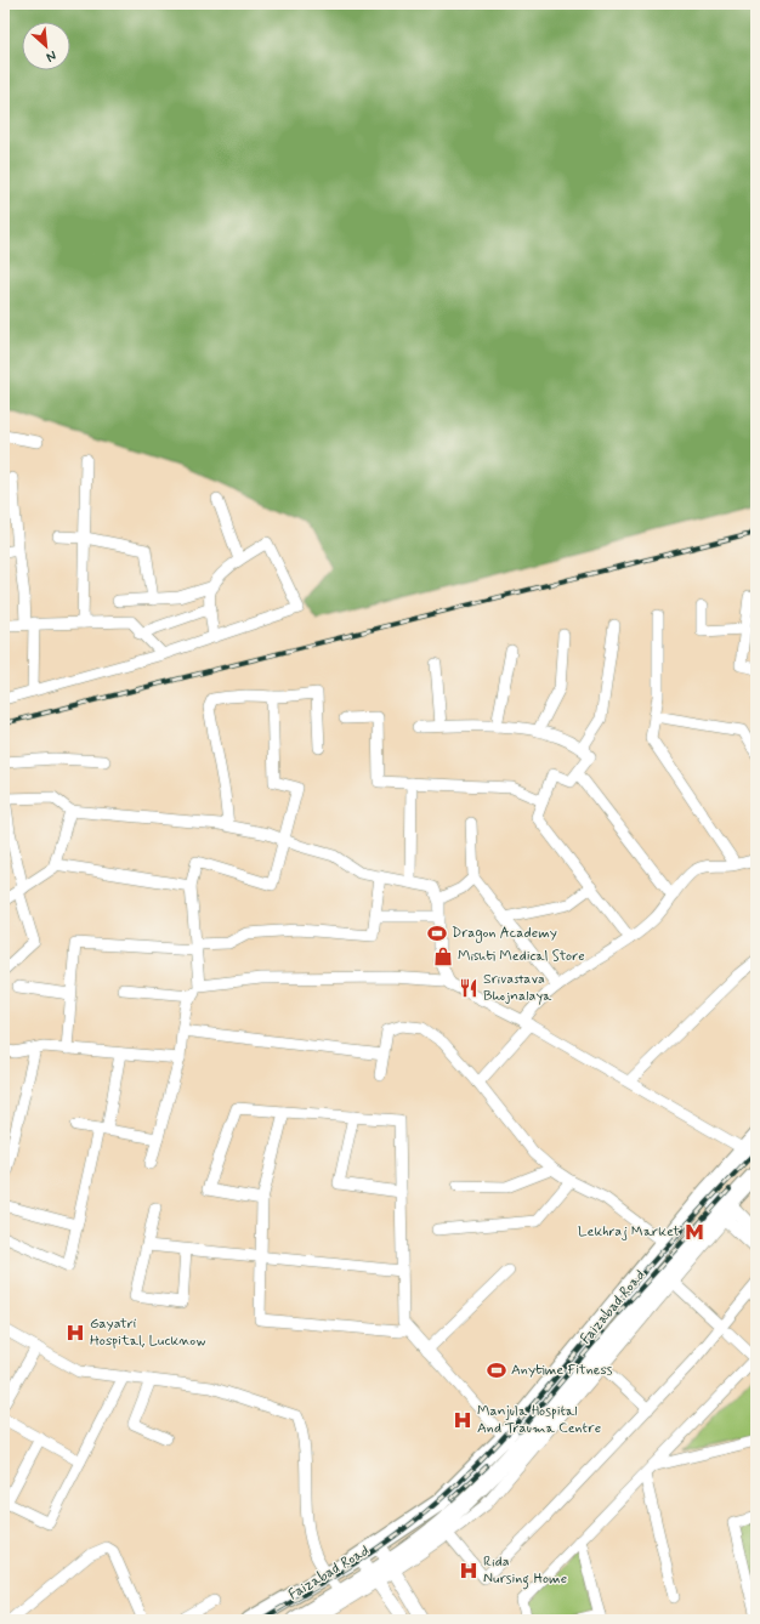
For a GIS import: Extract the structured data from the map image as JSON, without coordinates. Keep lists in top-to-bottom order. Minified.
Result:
{"streets":{"main road":["Faizabad Road"]},"places":{"sports":["Dragon Academy","Anytime Fitness"],"shop":["Mishti Medical Store"],"restaurant":["Srivastava Bhojnalaya"],"metro station":["Lekhraj Market"],"hospital":["Gayatri Hospital, Lucknow","Manjula Hospital And Trauma Centre","Rida Nursing Home"]},"north":"bottom right"}
